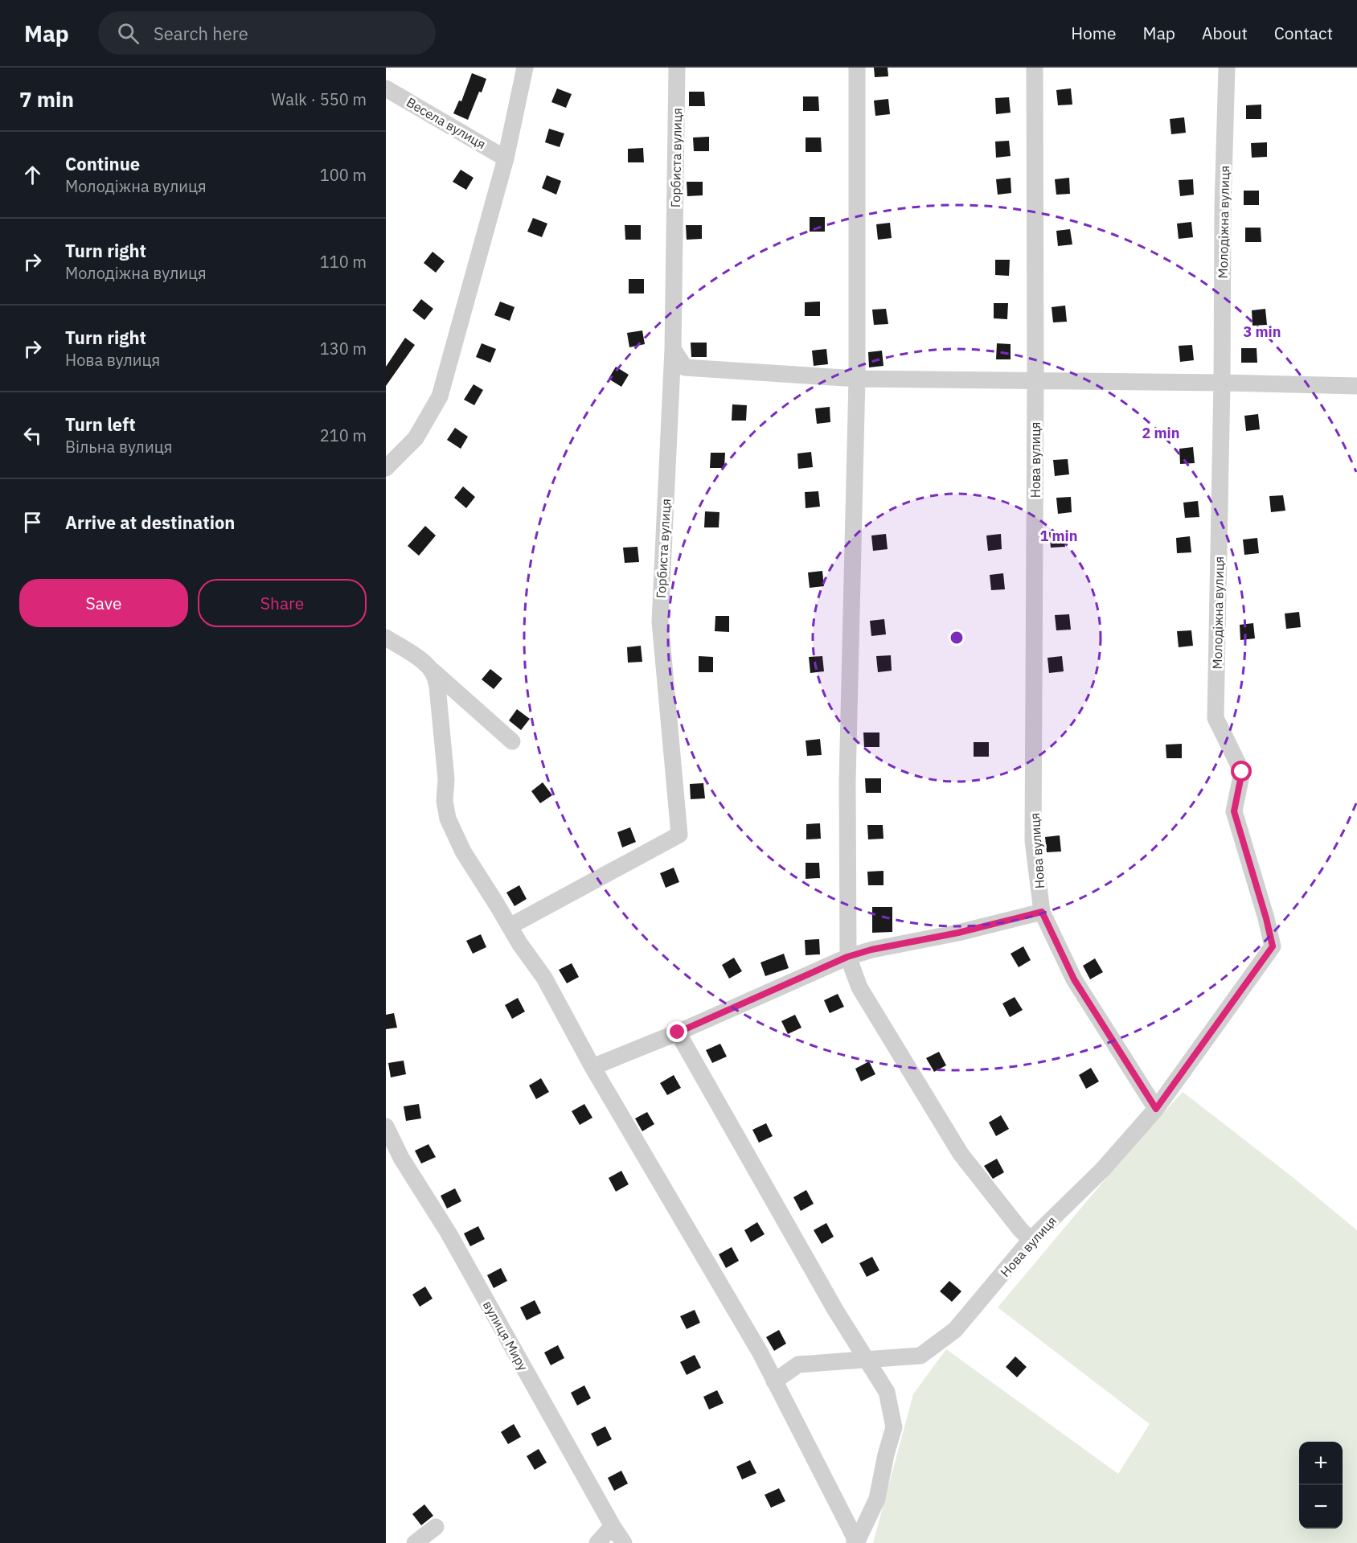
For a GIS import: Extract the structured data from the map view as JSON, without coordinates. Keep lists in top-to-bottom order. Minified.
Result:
{"streets":{"street":["Весела вулиця","Горбиста вулиця","Молодіжна вулиця","Нова вулиця","вулиця Миру"]},"crossings":[["Молодіжна вулиця","Нова вулиця"]],"page":{"header":"Map","search":"Search here","nav":["Home","Map","About","Contact"],"heading":["7 min","Walk · 550 m"],"list":[["Continue","Молодіжна вулиця","100 m"],["Turn right","Молодіжна вулиця","110 m"],["Turn right","Нова вулиця","130 m"],["Turn left","Вільна вулиця","210 m"],"Arrive at destination"],"buttons":["Save","Share"],"map_buttons":["+","−"]},"rings":["3 min","2 min","1 min"]}
